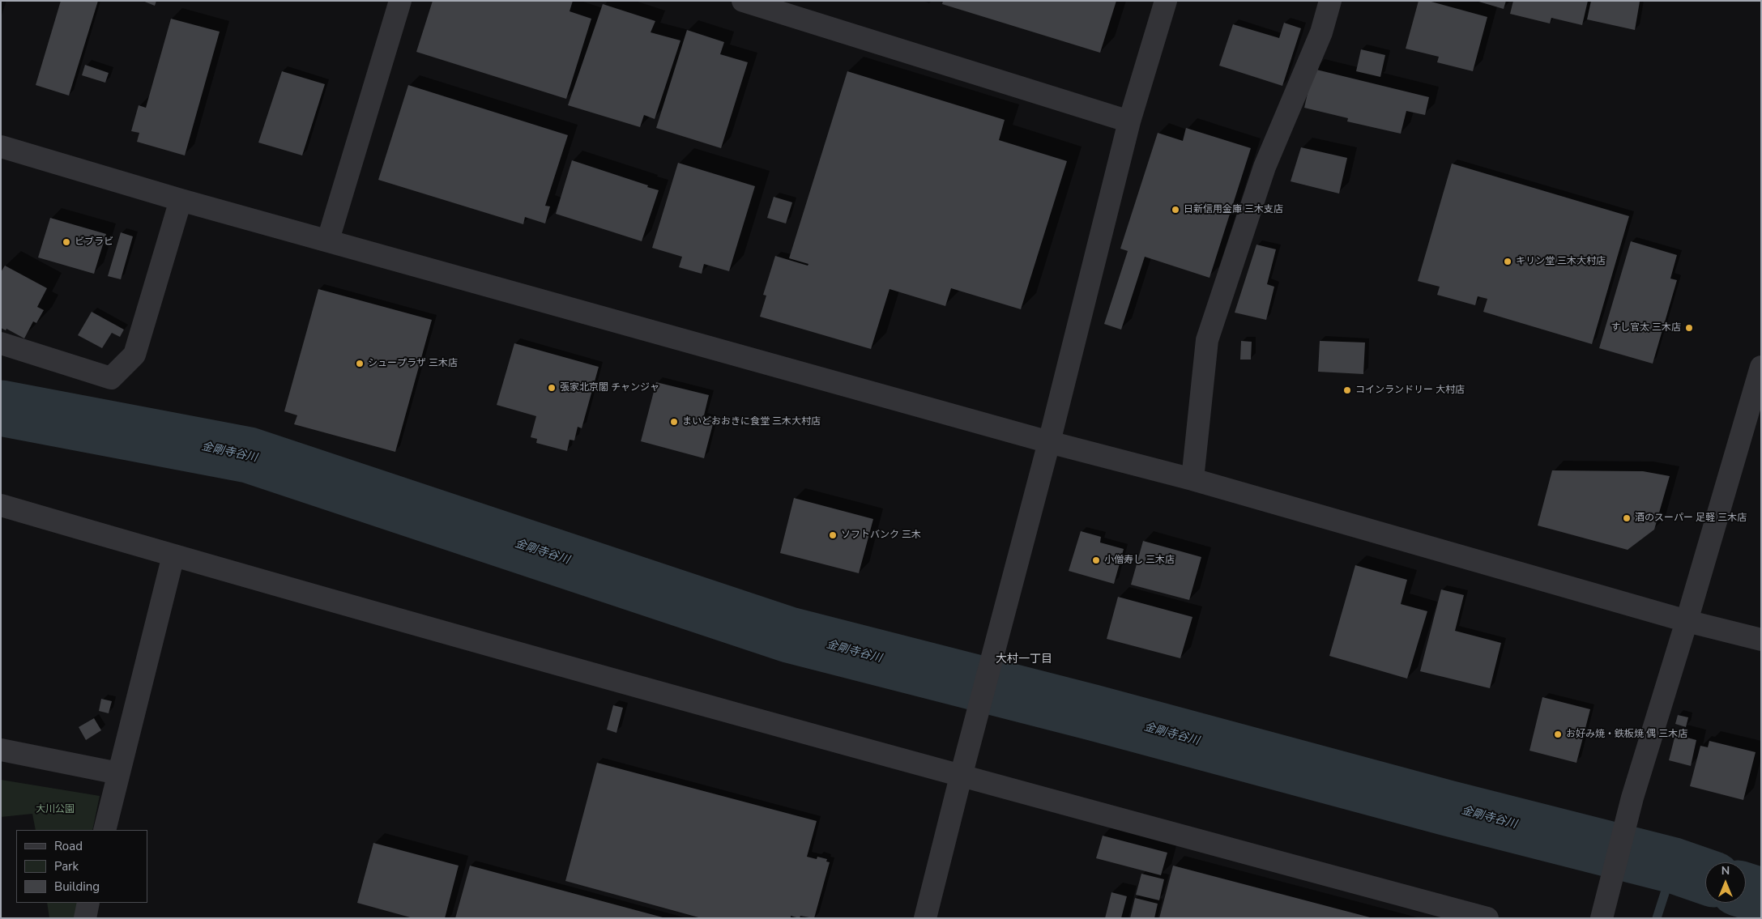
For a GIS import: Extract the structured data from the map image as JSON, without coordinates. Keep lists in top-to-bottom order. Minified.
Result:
{"districts":["大村一丁目"],"water":["金剛寺谷川"],"parks":["大川公園"],"places":["日新信用金庫 三木支店","ビブラビ","キリン堂 三木大村店","すし官太 三木店","シュープラザ 三木店","張家北京閣 チャンジャ","コインランドリー 大村店","まいどおおきに食堂 三木大村店","酒のスーパー 足軽 三木店","ソフトバンク 三木","小僧寿し 三木店","お好み焼・鉄板焼 偶 三木店"],"legend":["Road","Park","Building"],"north":"top"}
